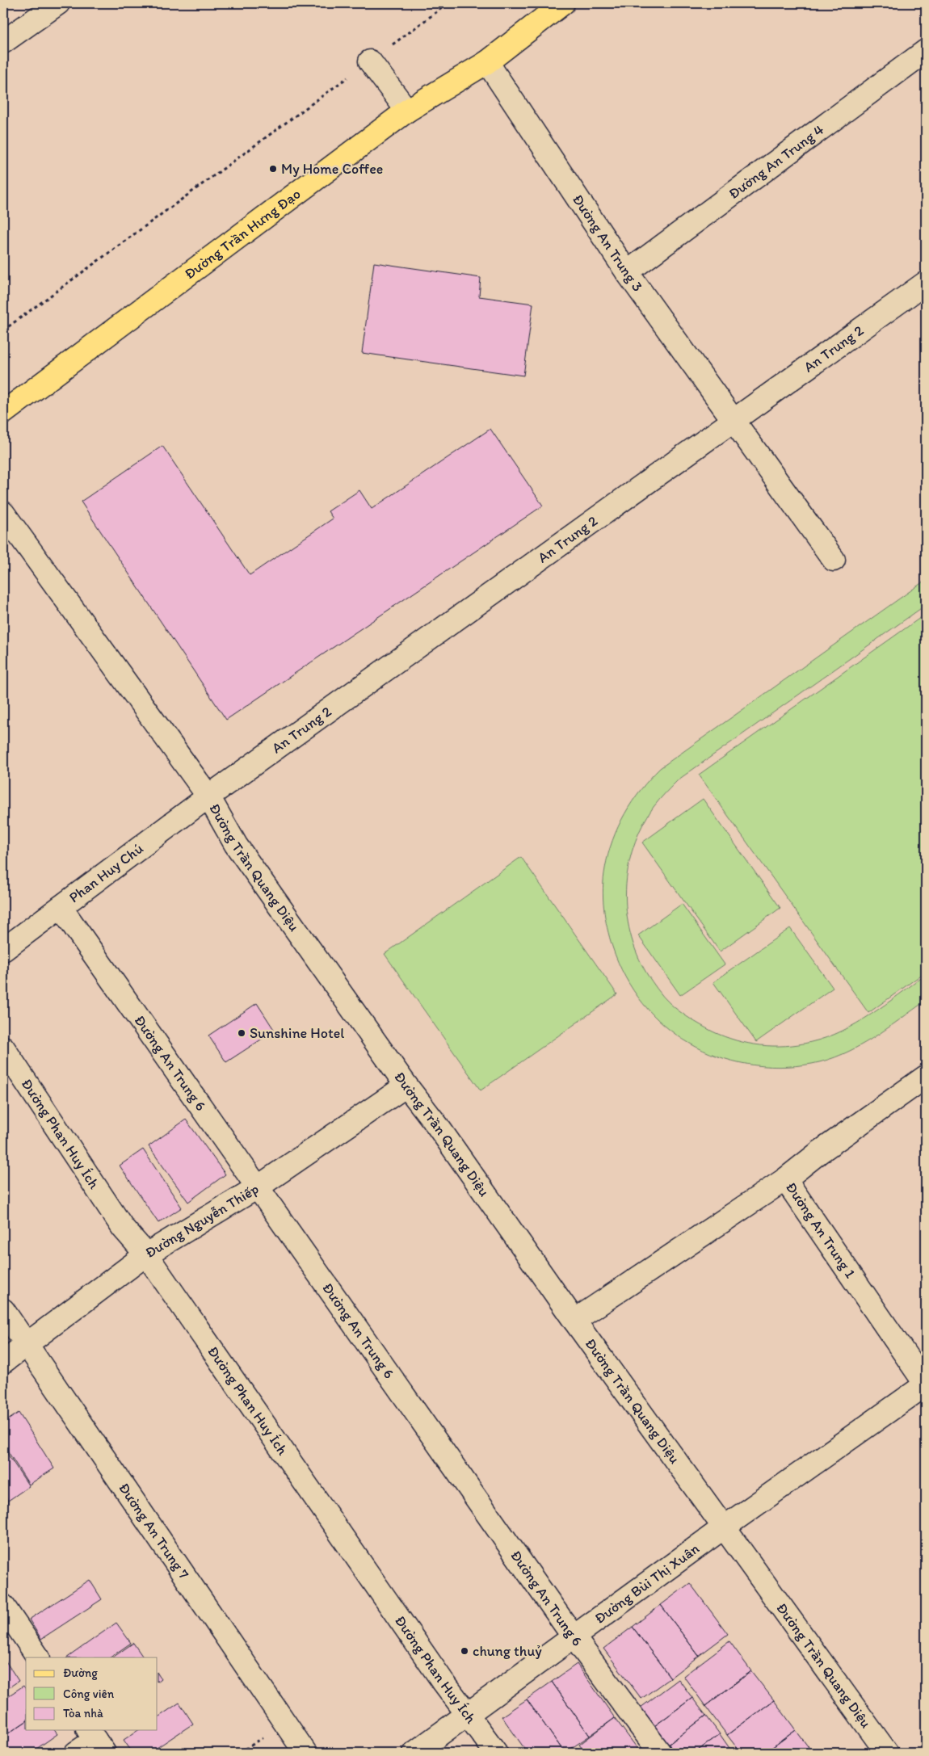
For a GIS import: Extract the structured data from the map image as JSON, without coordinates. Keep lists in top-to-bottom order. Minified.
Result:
{"streets":{"main road":["Đường Trần Hưng Đạo"],"street":["Đường An Trung 4","Đường An Trung 3","An Trung 2","Đường Trần Quang Diệu","Phan Huy Chú","Đường An Trung 6","Đường Phan Huy Ích","Đường Nguyễn Thiếp","Đường An Trung 1","Đường An Trung 7","Đường Bùi Thị Xuân"]},"crossings":[["Đường An Trung 4","Đường An Trung 3"],["Đường Trần Hưng Đạo","Đường An Trung 3"],["Đường An Trung 3","An Trung 2"],["An Trung 2","Đường Trần Quang Diệu"],["An Trung 2","Phan Huy Chú"],["Đường Trần Quang Diệu","Phan Huy Chú"],["Đường Trần Quang Diệu","Đường Nguyễn Thiếp"],["Đường Trần Quang Diệu","Đường An Trung 1"],["Đường Trần Quang Diệu","Đường Bùi Thị Xuân"],["Phan Huy Chú","Đường An Trung 6"],["Đường An Trung 6","Đường Nguyễn Thiếp"],["Đường An Trung 6","Đường Bùi Thị Xuân"],["Đường Phan Huy Ích","Đường Nguyễn Thiếp"],["Đường Phan Huy Ích","Đường Bùi Thị Xuân"],["Đường Nguyễn Thiếp","Đường An Trung 7"],["Đường An Trung 1","Đường Bùi Thị Xuân"]],"places":["My Home Coffee","Sunshine Hotel","chung thuỷ"],"legend":["Đường","Công viên","Tòa nhà"]}
